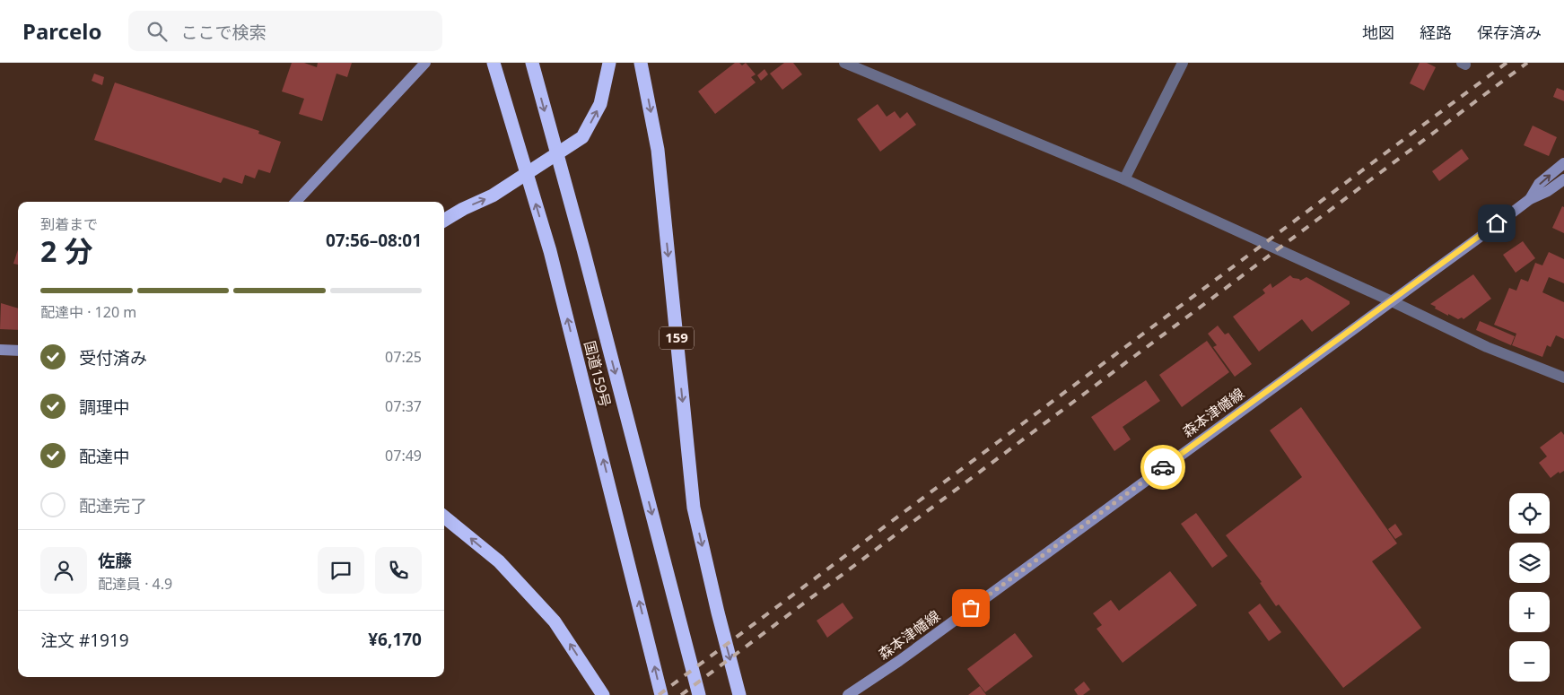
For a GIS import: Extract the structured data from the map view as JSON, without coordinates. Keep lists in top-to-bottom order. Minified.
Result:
{"streets":{"highway":["159","国道159号"],"main road":["森本津幡線"]},"page":{"header":"Parcelo","search":"ここで検索","nav":["地図","経路","保存済み"],"heading":["2 分","到着まで","07:56–08:01"],"panel":["佐藤","配達員 · 4.9","注文 #1919","¥6,170"],"bar":"配達中 · 120 m","list":[["受付済み","07:25"],["調理中","07:37"],["配達中","07:49"],"配達完了"],"map_buttons":["+","−"]}}
